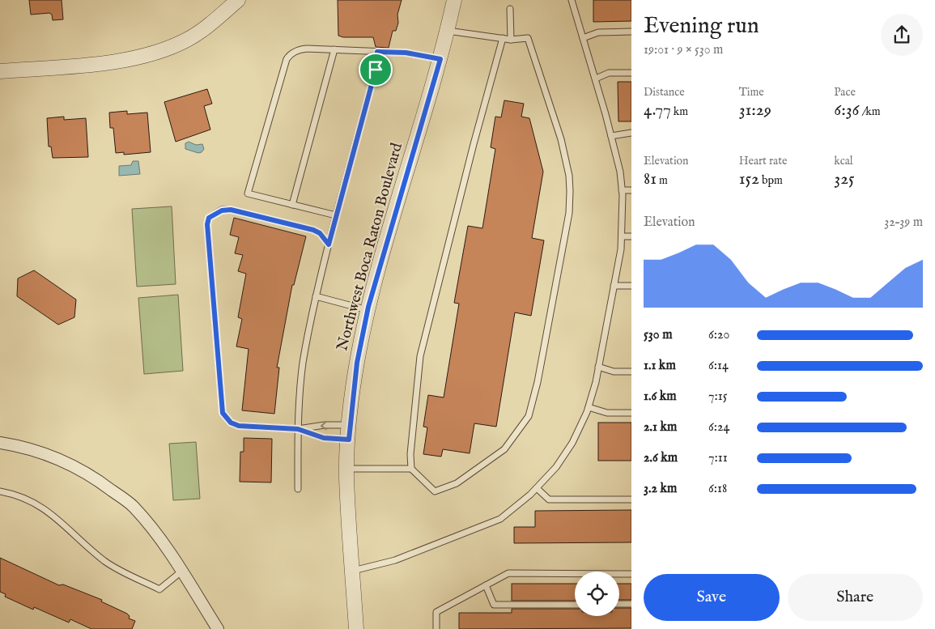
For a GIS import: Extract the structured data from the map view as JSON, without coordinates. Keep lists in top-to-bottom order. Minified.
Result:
{"streets":{"street":["Northwest Boca Raton Boulevard"]},"page":{"heading":["Evening run","19:01 · 9 × 530 m"],"stats":[["Distance","4.77 km"],["Time","31:29"],["Pace","6:36 /km"],["Elevation","81 m"],["Heart rate","152 bpm"],["kcal","325"]],"chart":["Elevation","32–39 m"],"list":[{"name":"530 m","note":"6:20"},{"name":"1.1 km","note":"6:14"},{"name":"1.6 km","note":"7:15"},{"name":"2.1 km","note":"6:24"},{"name":"2.6 km","note":"7:11"},{"name":"3.2 km","note":"6:18"}],"buttons":["Save","Share"]}}
